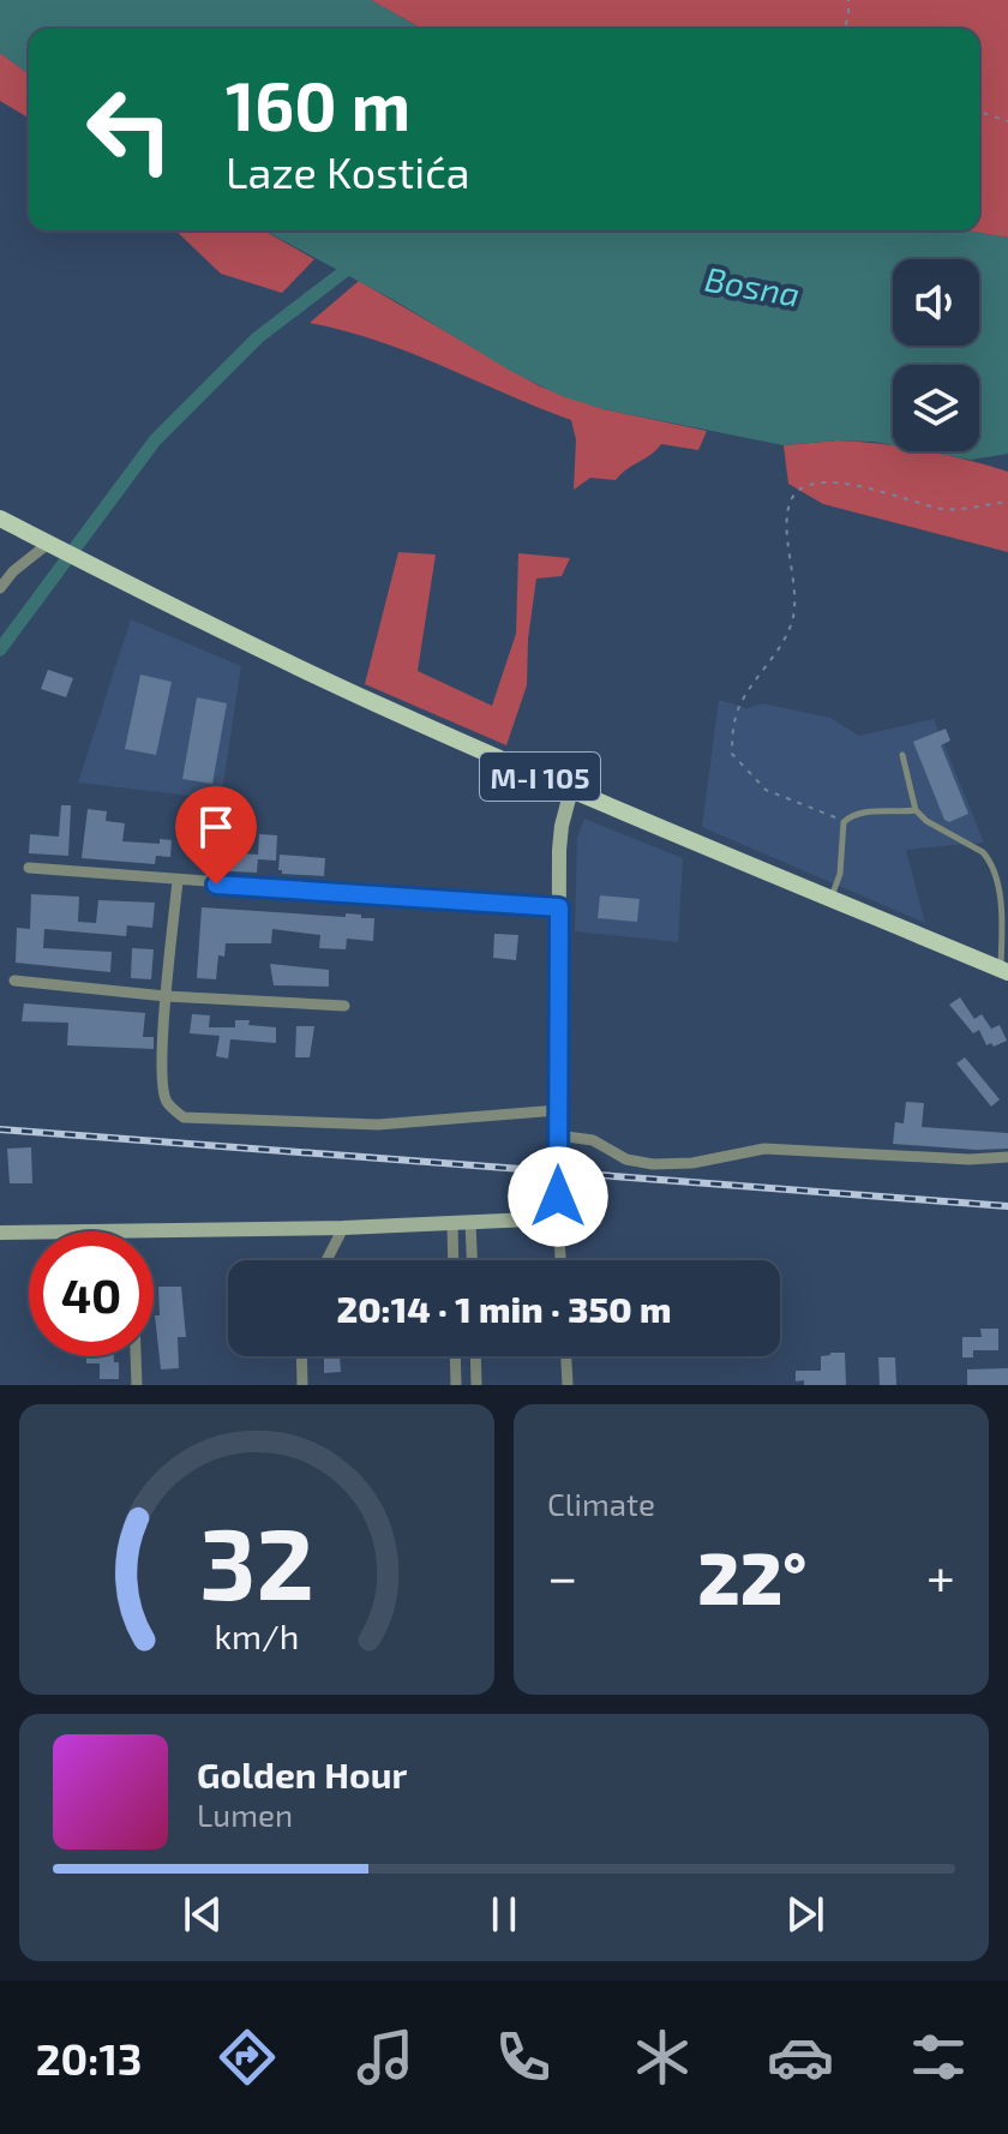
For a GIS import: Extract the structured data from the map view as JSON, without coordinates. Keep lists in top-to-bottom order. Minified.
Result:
{"streets":{"main road":["M-I 105"]},"water":["Bosna"],"page":{"turn":["160 m","Laze Kostića"],"limit":"40","trip":"20:14 · 1 min · 350 m","tile":"Climate","heat":["−","22°","+"],"song":["Golden Hour","Lumen"],"tabs":"20:13","gauge":["32","km/h"]}}
